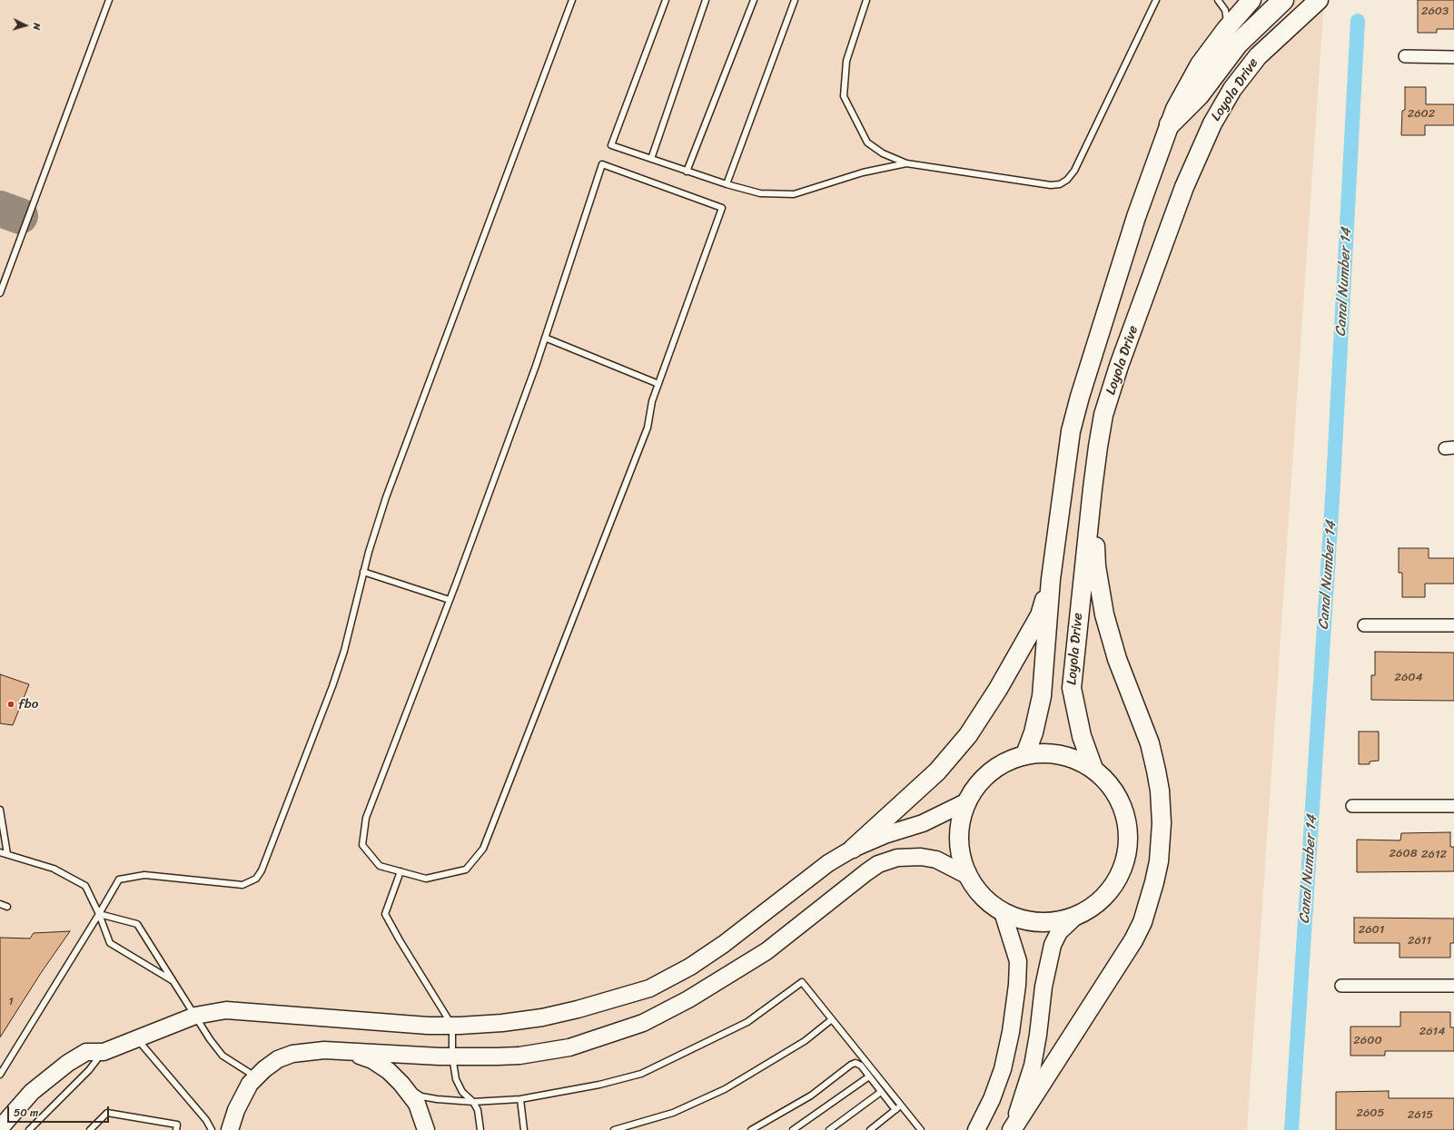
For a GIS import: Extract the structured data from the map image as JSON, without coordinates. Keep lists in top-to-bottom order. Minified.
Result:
{"streets":{"main road":["Loyola Drive"]},"water":["Canal Number 14"],"places":["fbo"],"house_numbers":["2603","2602","2604","2608","2612","2601","2611","1","2614","2600","2605","2615"],"scale_bar":"50 m","north":"right"}
